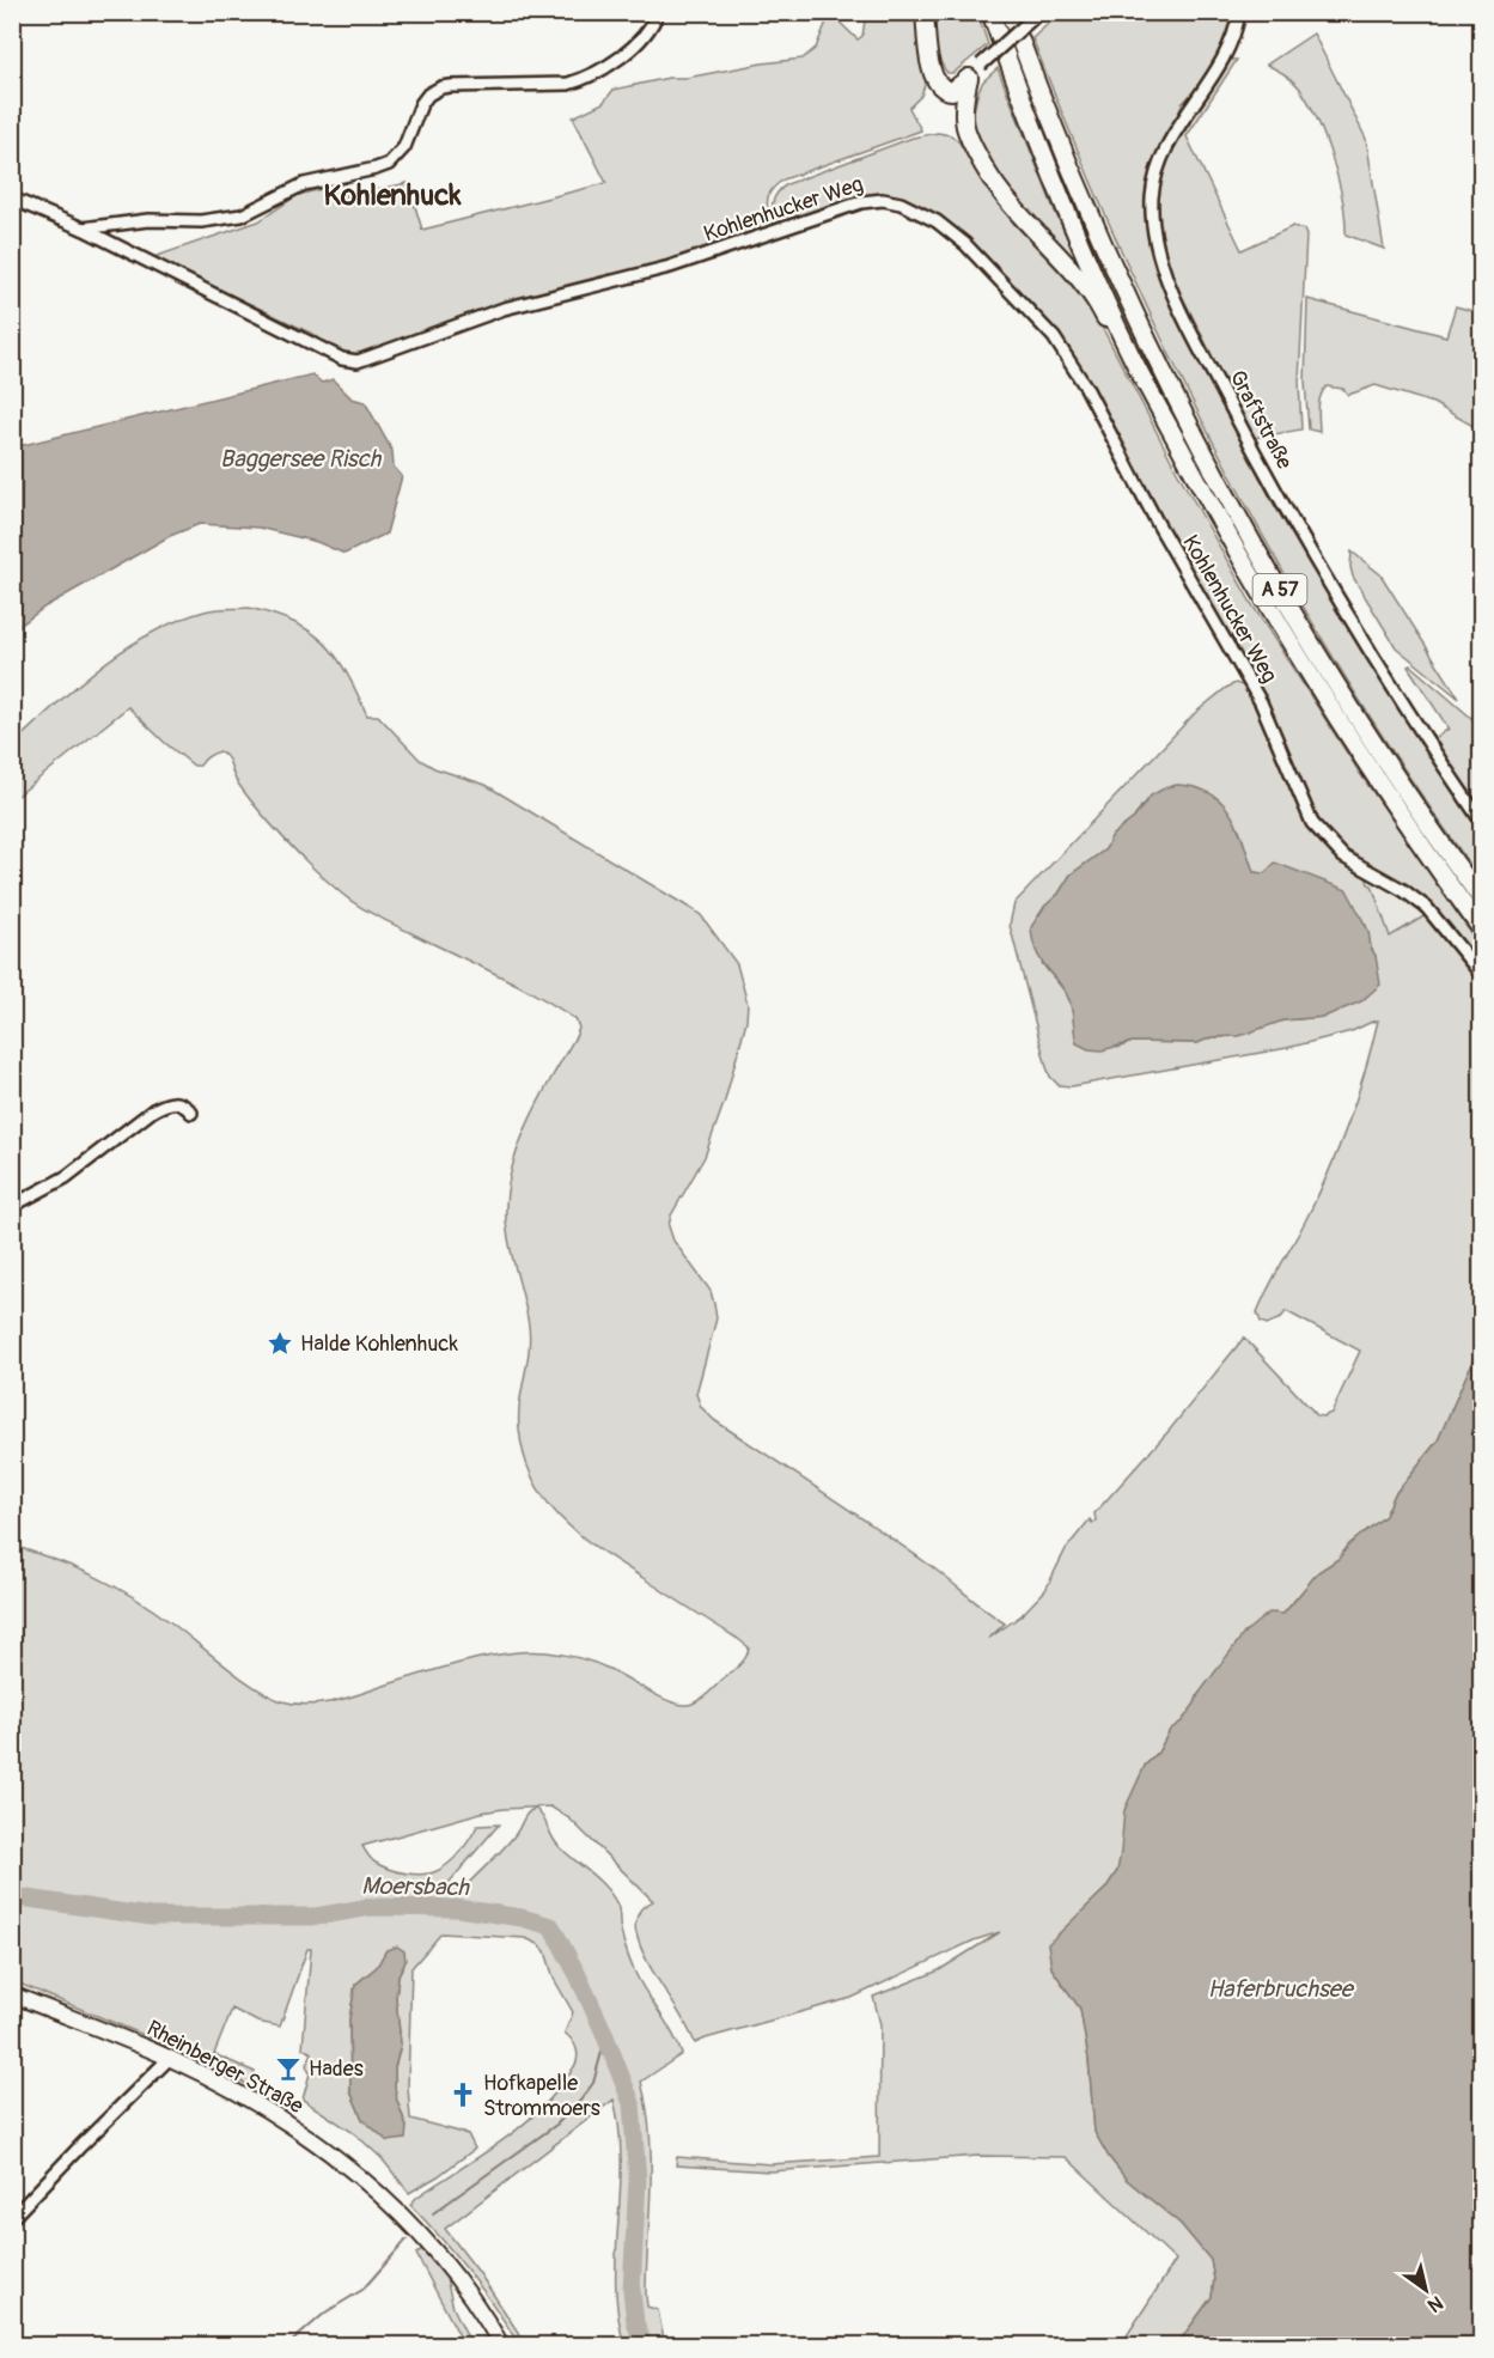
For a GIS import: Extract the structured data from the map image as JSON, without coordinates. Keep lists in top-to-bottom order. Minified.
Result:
{"streets":{"highway":["A 57"],"main road":["Rheinberger Straße"],"street":["Kohlenhucker Weg","Graftstraße"]},"districts":["Kohlenhuck"],"water":["Baggersee Risch","Moersbach","Haferbruchsee"],"places":{"place":["Halde Kohlenhuck"],"bar":["Hades"],"church":["Hofkapelle Strommoers"]},"north":"bottom right"}
